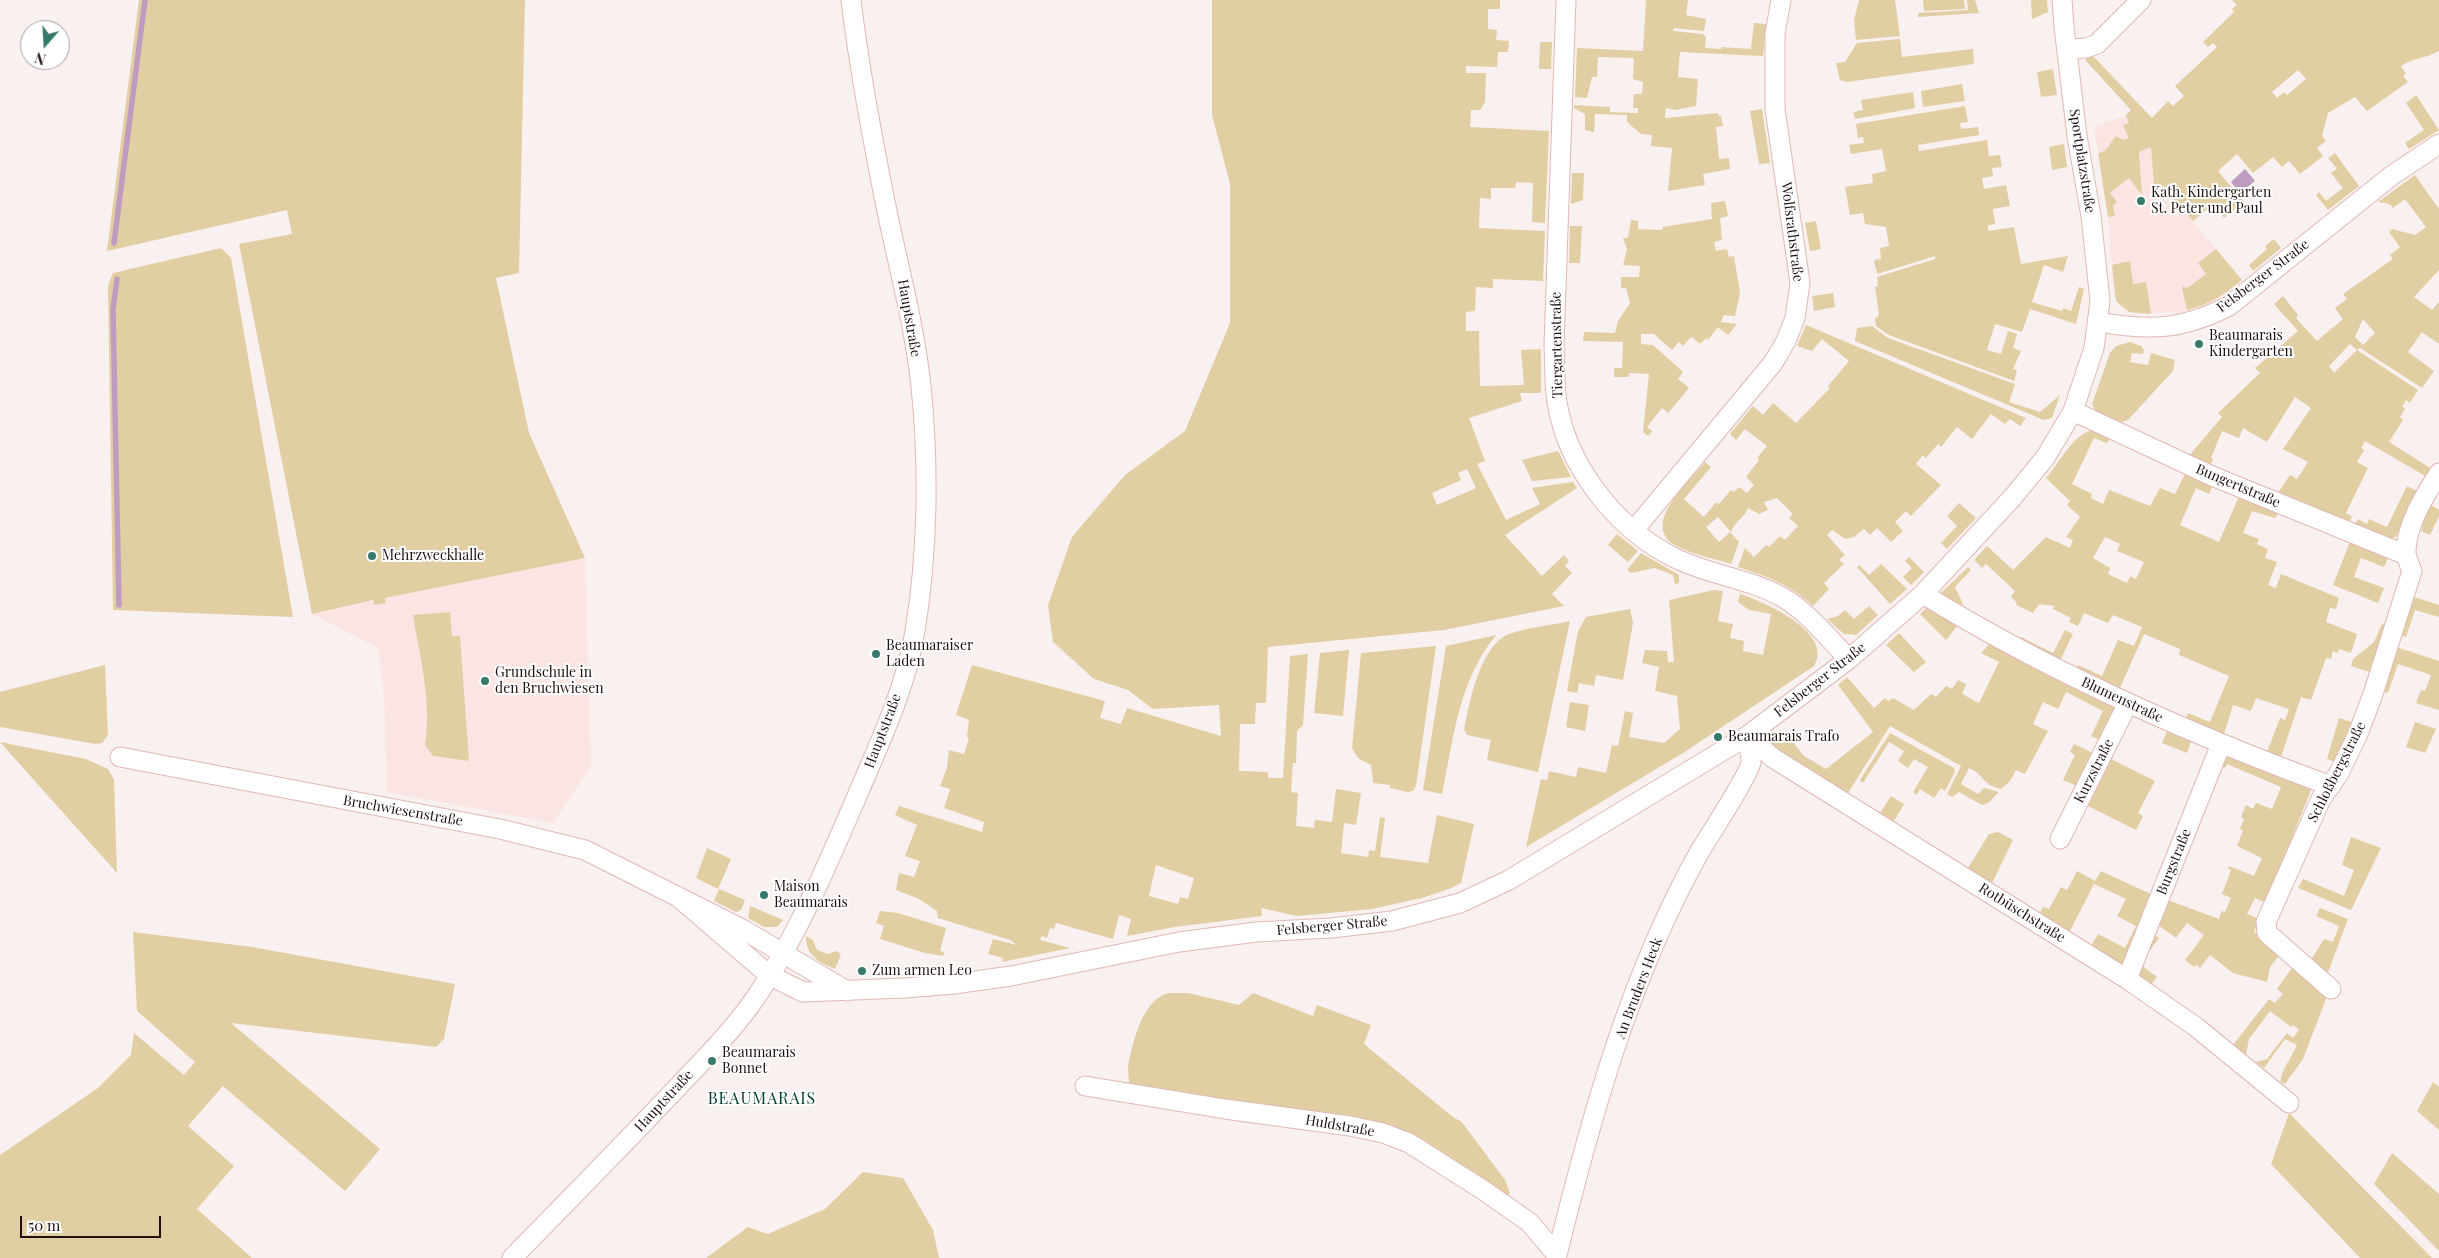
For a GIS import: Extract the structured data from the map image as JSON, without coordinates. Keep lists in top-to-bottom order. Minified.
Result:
{"streets":{"street":["Sportplatzstraße","Wolfsrathstraße","Felsberger Straße","Hauptstraße","Tiergartenstraße","Bungertstraße","Blumenstraße","Kurzstraße","Schloßbergstraße","Bruchwiesenstraße","Burgstraße","Rotbüschstraße","An Bruders Heck","Huldstraße"]},"crossings":[["Sportplatzstraße","Felsberger Straße"],["Wolfsrathstraße","Tiergartenstraße"],["Felsberger Straße","Hauptstraße"],["Felsberger Straße","Tiergartenstraße"],["Felsberger Straße","Bungertstraße"],["Felsberger Straße","Blumenstraße"],["Felsberger Straße","Bruchwiesenstraße"],["Felsberger Straße","Rotbüschstraße"],["Felsberger Straße","An Bruders Heck"],["Hauptstraße","Bruchwiesenstraße"],["Bungertstraße","Schloßbergstraße"],["Blumenstraße","Kurzstraße"],["Blumenstraße","Schloßbergstraße"],["Blumenstraße","Burgstraße"],["Burgstraße","Rotbüschstraße"],["Rotbüschstraße","An Bruders Heck"],["An Bruders Heck","Huldstraße"]],"districts":["BEAUMARAIS"],"places":["Kath. Kindergarten St. Peter und Paul","Beaumarais Kindergarten","Mehrzweckhalle","Beaumaraiser Laden","Grundschule in den Bruchwiesen","Beaumarais Trafo","Maison Beaumarais","Zum armen Leo","Beaumarais Bonnet"],"scale_bar":"50 m","north":"bottom"}
